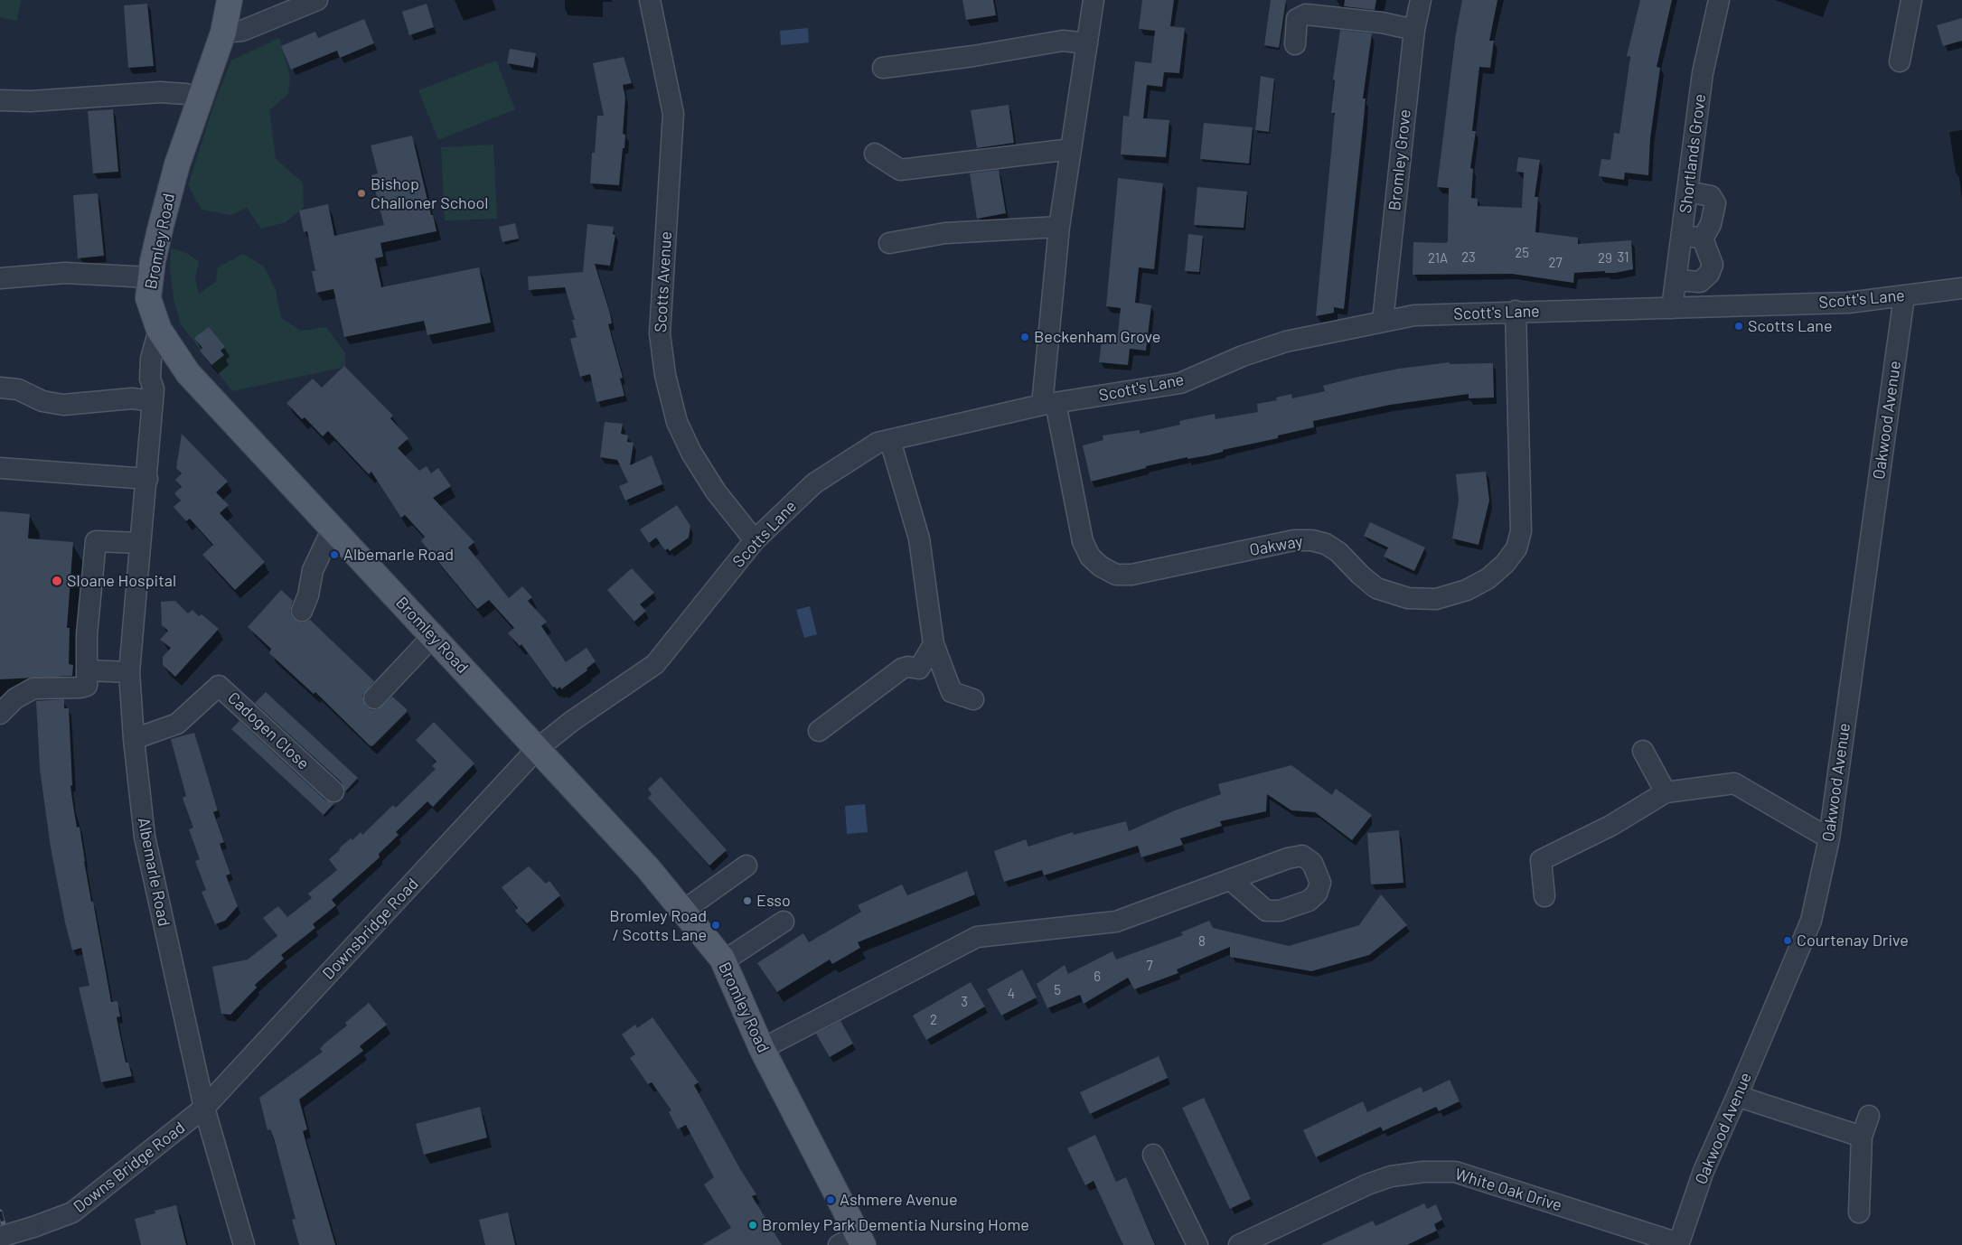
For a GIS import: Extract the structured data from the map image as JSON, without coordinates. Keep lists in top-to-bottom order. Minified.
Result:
{"streets":{"main road":["Bromley Road"],"street":["Shortlands Grove","Bromley Grove","Scotts Avenue","Scott's Lane","Oakwood Avenue","Scotts Lane","Oakway","Cadogen Close","Albemarle Road","Downsbridge Road","Downs Bridge Road","White Oak Drive"]},"crossings":[["Shortlands Grove","Scott's Lane"],["Bromley Grove","Scott's Lane"],["Bromley Road","Scotts Lane"],["Bromley Road","Albemarle Road"],["Bromley Road","Downsbridge Road"],["Scotts Avenue","Scotts Lane"],["Scott's Lane","Oakwood Avenue"],["Scott's Lane","Scotts Lane"],["Scott's Lane","Oakway"],["Oakwood Avenue","White Oak Drive"],["Scotts Lane","Oakway"],["Scotts Lane","Downsbridge Road"],["Cadogen Close","Albemarle Road"],["Albemarle Road","Downsbridge Road"],["Albemarle Road","Downs Bridge Road"],["Downsbridge Road","Downs Bridge Road"]],"places":["Bishop Challoner School","Scotts Lane","Beckenham Grove","Albemarle Road","Sloane Hospital","Esso","Bromley Road / Scotts Lane","Courtenay Drive","Ashmere Avenue","Bromley Park Dementia Nursing Home"],"house_numbers":["25","23","31","21A","29","27","8","7","6","5","4","3","2"]}
